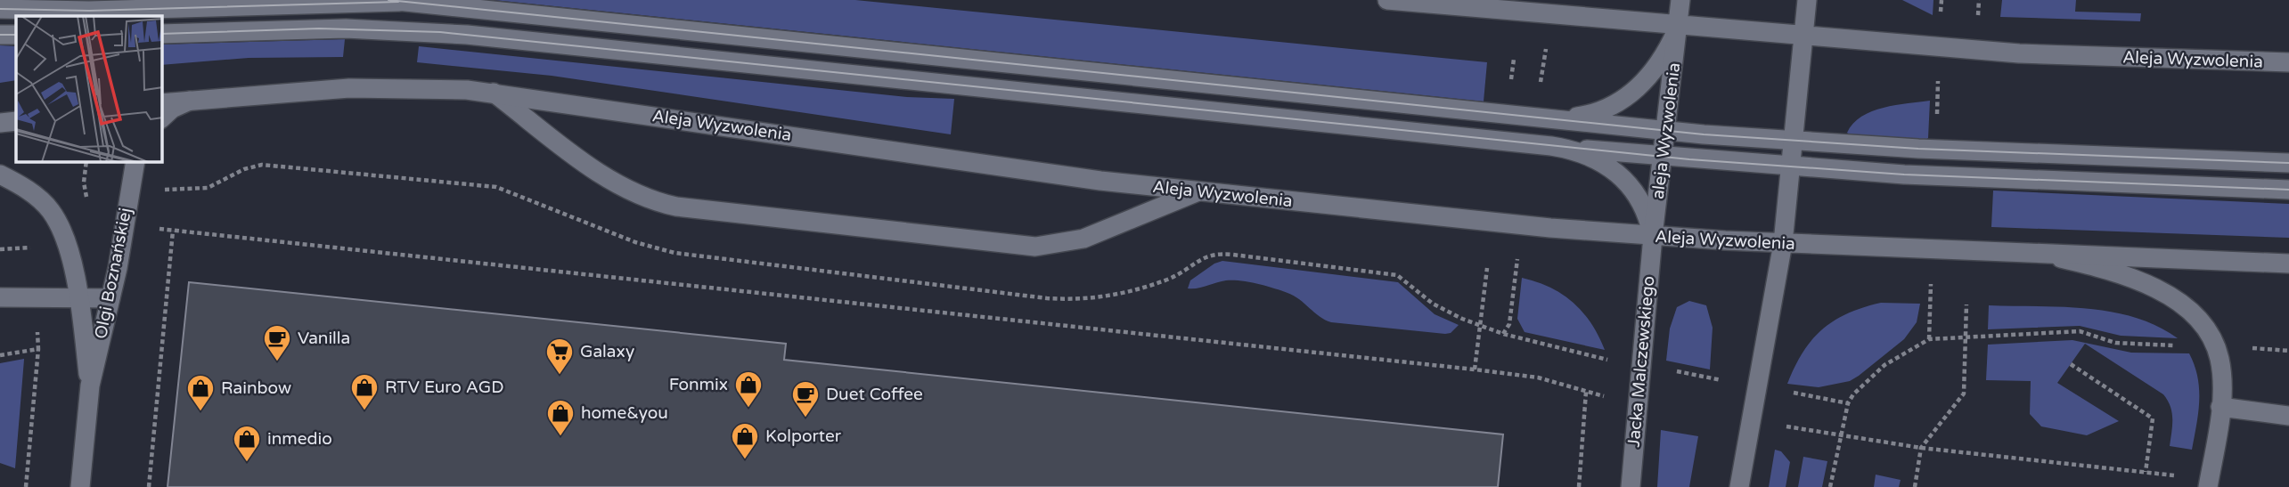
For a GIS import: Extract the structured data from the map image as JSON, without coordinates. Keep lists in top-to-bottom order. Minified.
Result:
{"streets":{"street":["Aleja Wyzwolenia","aleja Wyzwolenia","Olgi Boznańskiej","Jacka Malczewskiego"]},"crossings":[["Aleja Wyzwolenia","aleja Wyzwolenia"],["Aleja Wyzwolenia","Jacka Malczewskiego"],["aleja Wyzwolenia","Jacka Malczewskiego"]],"places":{"cafe":["Vanilla","Duet Coffee"],"supermarket":["Galaxy"],"shop":["Fonmix","RTV Euro AGD","Rainbow","home&you","Kolporter","inmedio"]}}
